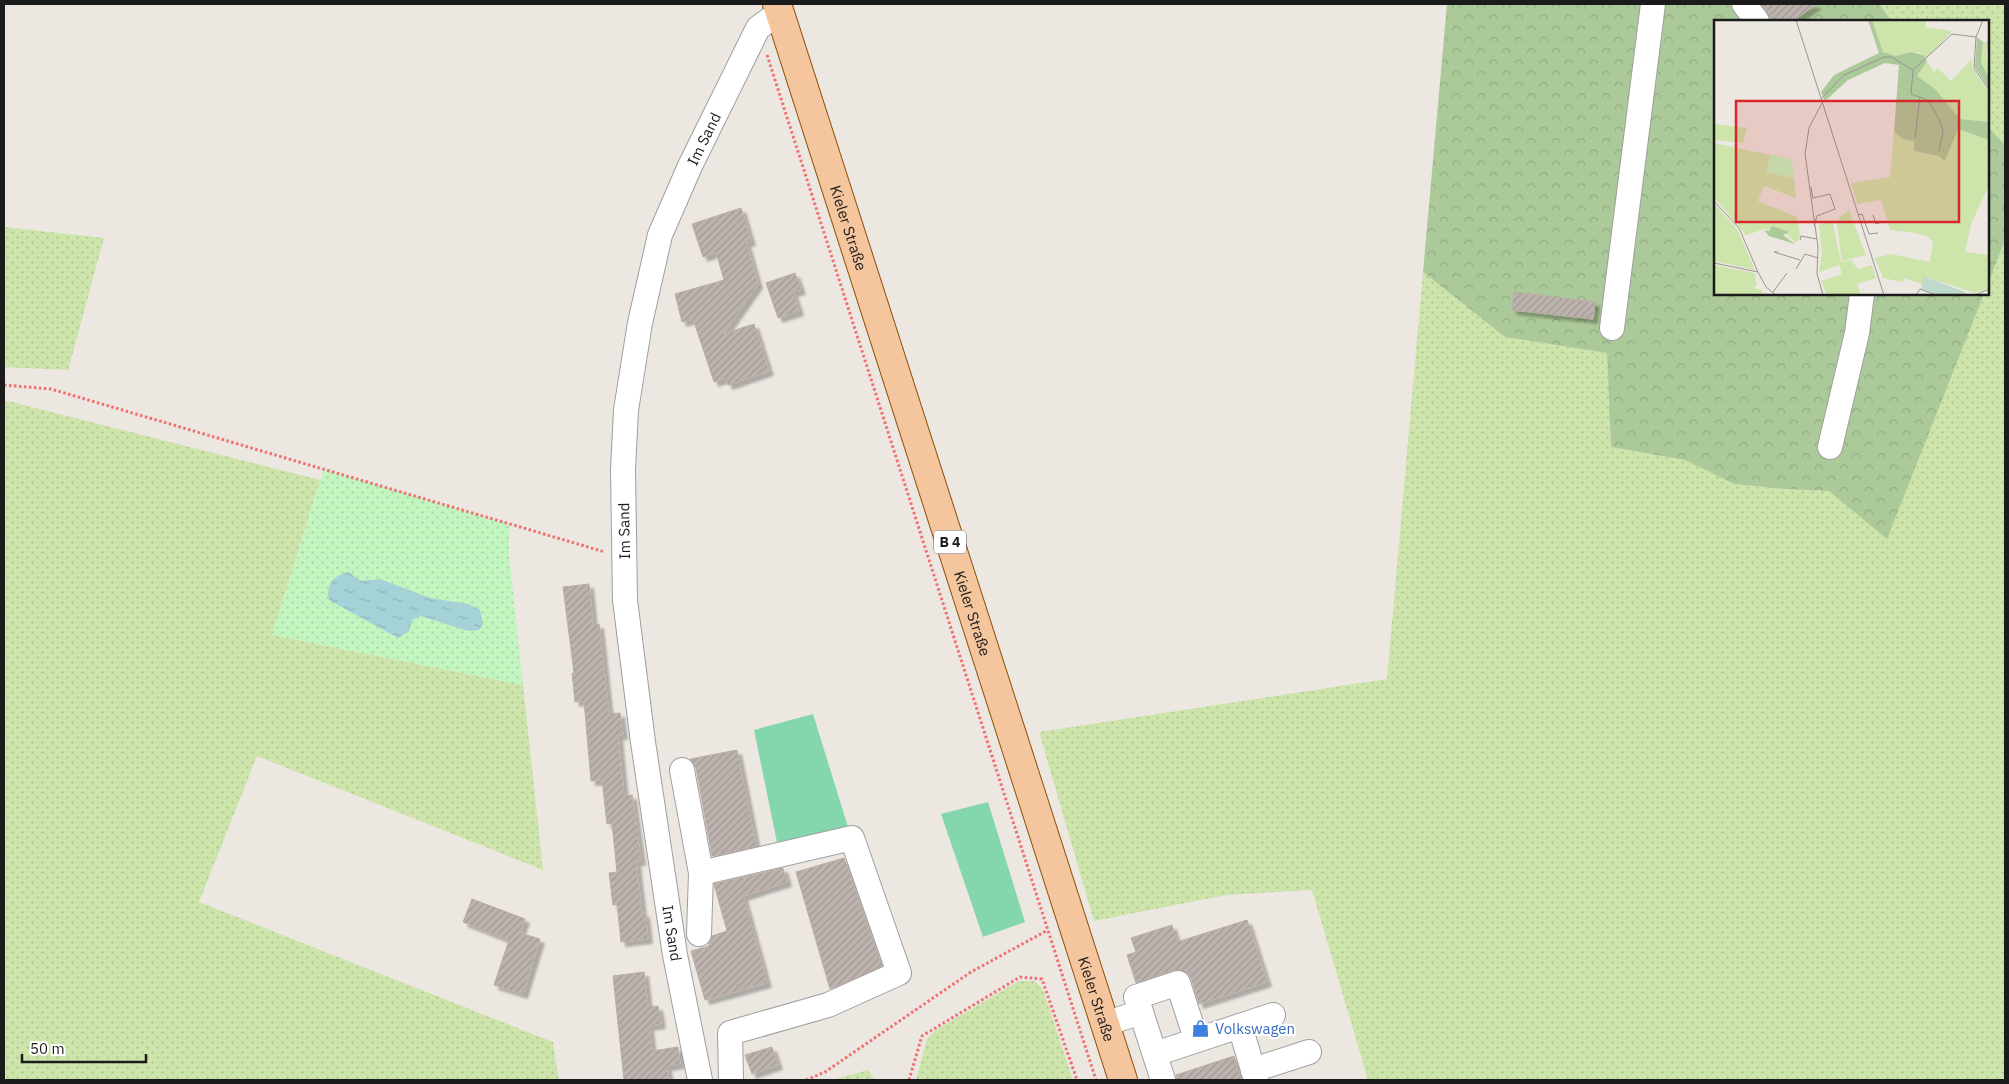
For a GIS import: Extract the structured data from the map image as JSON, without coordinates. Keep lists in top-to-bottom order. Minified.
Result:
{"streets":{"main road":["Kieler Straße","B 4"],"street":["Im Sand"]},"crossings":[["Im Sand","Kieler Straße"]],"places":{"shop":["Volkswagen"]},"scale_bar":"50 m"}
